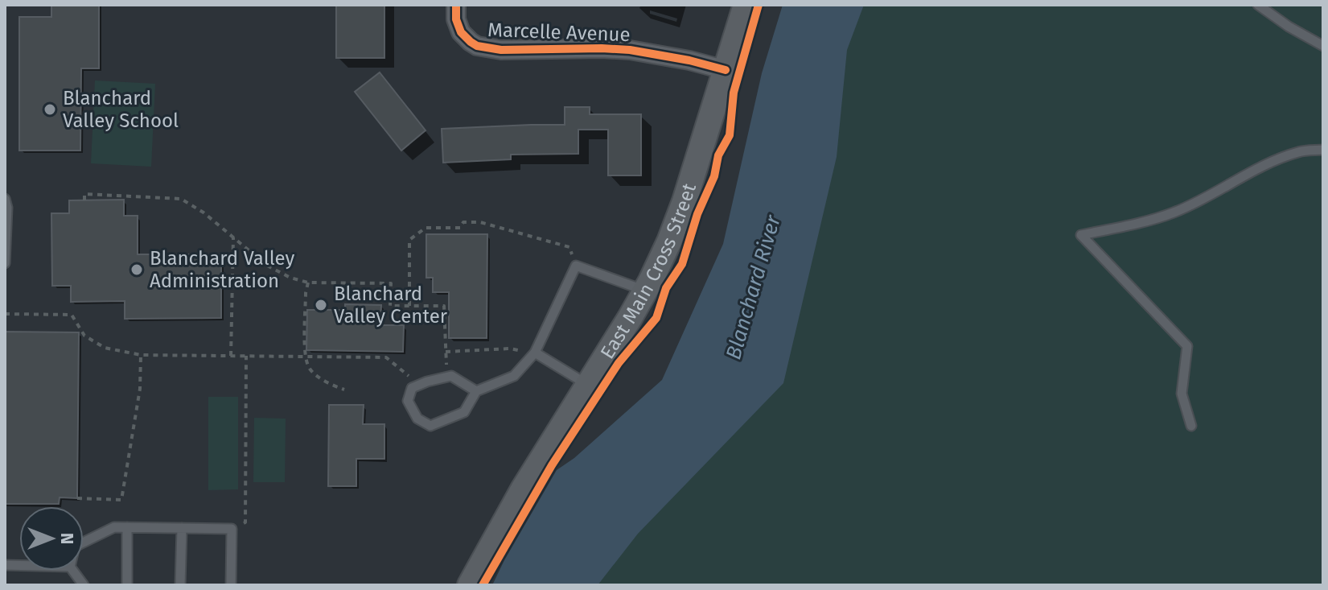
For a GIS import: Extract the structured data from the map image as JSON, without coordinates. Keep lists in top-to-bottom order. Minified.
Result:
{"streets":{"main road":["East Main Cross Street"],"street":["Marcelle Avenue"]},"crossings":[["Marcelle Avenue","East Main Cross Street"]],"water":["Blanchard River"],"places":["Blanchard Valley School","Blanchard Valley Administration","Blanchard Valley Center"],"north":"right"}
